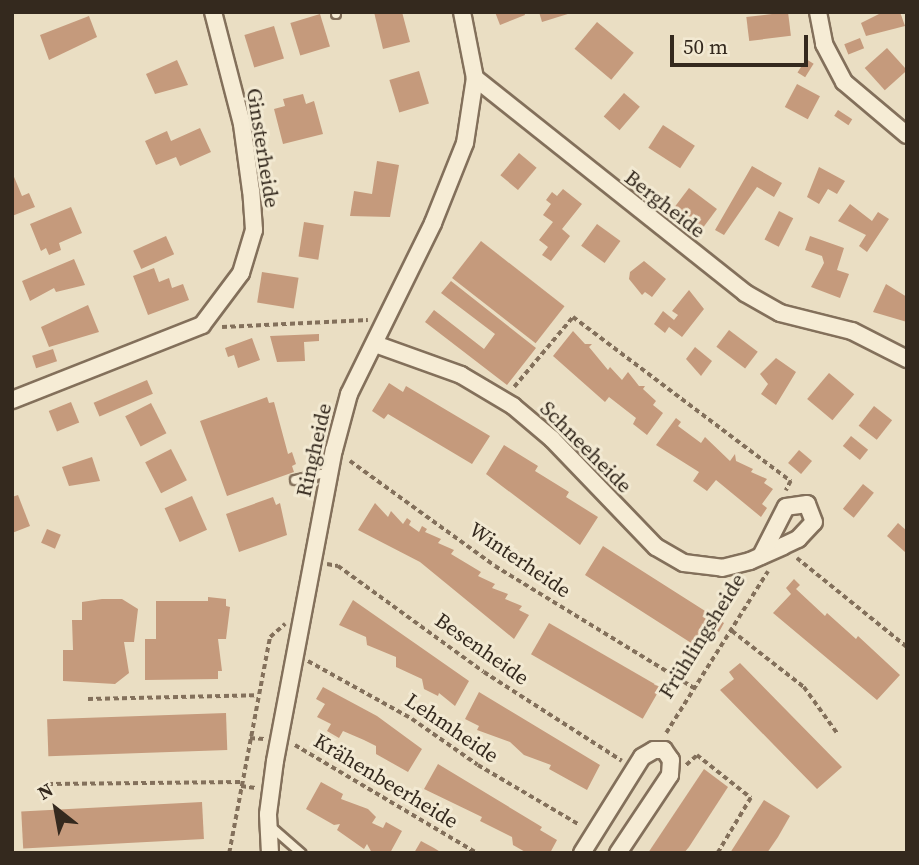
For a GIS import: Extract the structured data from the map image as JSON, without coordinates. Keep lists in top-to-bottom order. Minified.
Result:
{"streets":{"street":["Ginsterheide","Bergheide","Schneeheide","Ringheide"],"path":["Winterheide","Frühlingsheide","Besenheide","Lehmheide","Krähenbeerheide"]},"crossings":[["Bergheide","Ringheide"],["Schneeheide","Ringheide"],["Schneeheide","Frühlingsheide"],["Ringheide","Winterheide"],["Ringheide","Besenheide"],["Ringheide","Lehmheide"],["Ringheide","Krähenbeerheide"],["Winterheide","Frühlingsheide"]],"scale_bar":"50 m","north":"top left"}
